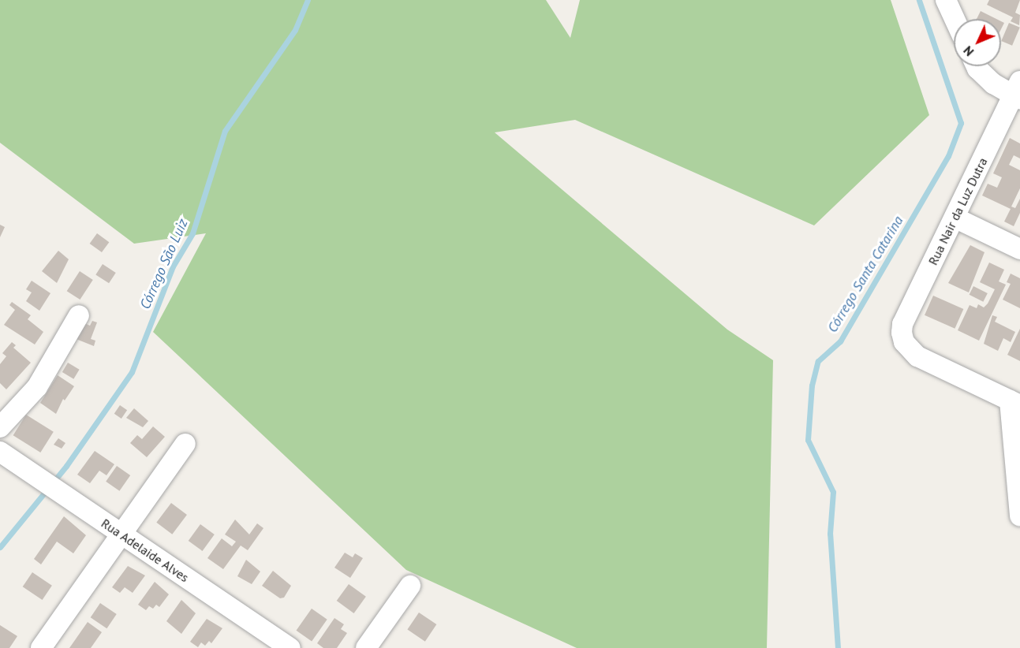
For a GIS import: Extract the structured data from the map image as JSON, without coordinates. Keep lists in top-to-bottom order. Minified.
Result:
{"streets":{"street":["Rua Nair da Luz Dutra","Rua Adelaide Alves"]},"water":["Córrego São Luiz","Córrego Santa Catarina"],"north":"bottom left"}
